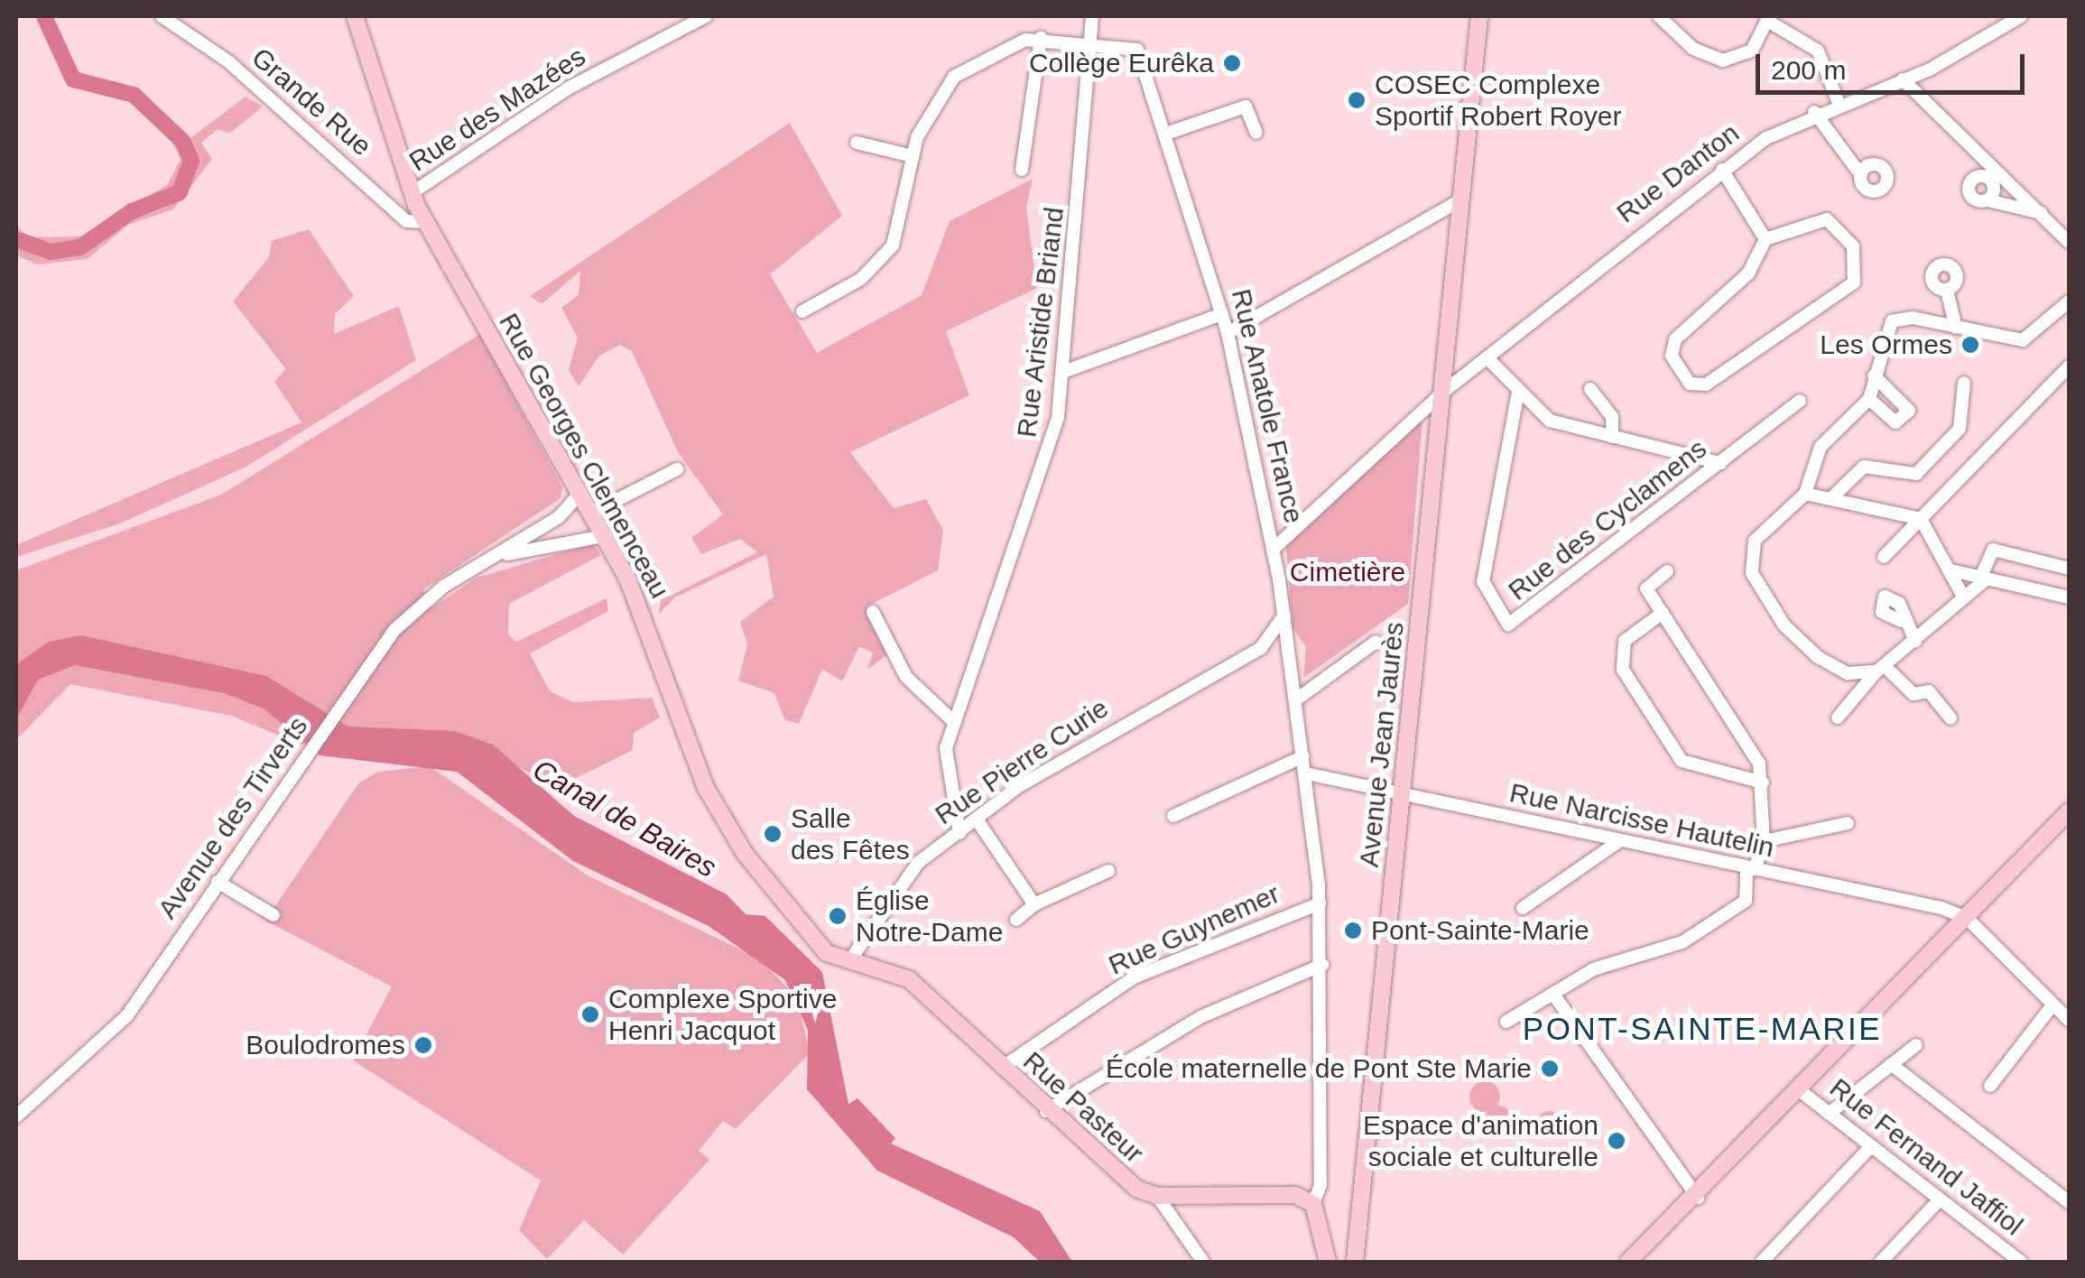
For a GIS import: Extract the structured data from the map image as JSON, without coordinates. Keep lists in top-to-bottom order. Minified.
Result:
{"streets":{"main road":["Rue Georges Clemenceau","Avenue Jean Jaurès","Rue Pasteur"],"street":["Grande Rue","Rue des Mazées","Rue Danton","Rue Aristide Briand","Rue Anatole France","Rue des Cyclamens","Rue Pierre Curie","Avenue des Tirverts","Rue Narcisse Hautelin","Rue Guynemer","Rue Fernand Jaffiol"]},"crossings":[["Grande Rue","Rue Georges Clemenceau"],["Rue des Mazées","Rue Georges Clemenceau"],["Rue Danton","Rue Anatole France"],["Rue Danton","Avenue Jean Jaurès"],["Rue Aristide Briand","Rue Anatole France"],["Rue Aristide Briand","Rue Pierre Curie"],["Rue Anatole France","Rue Pierre Curie"],["Rue Anatole France","Rue Narcisse Hautelin"],["Rue Anatole France","Rue Guynemer"],["Rue Anatole France","Rue Pasteur"],["Rue Georges Clemenceau","Avenue des Tirverts"],["Rue Georges Clemenceau","Rue Pasteur"],["Avenue Jean Jaurès","Rue Narcisse Hautelin"],["Rue Pierre Curie","Rue Pasteur"],["Rue Guynemer","Rue Pasteur"]],"districts":["PONT-SAINTE-MARIE"],"water":["Canal de Baires"],"parks":["Cimetière"],"places":["Collège Eurêka","COSEC Complexe Sportif Robert Royer","Les Ormes","Salle des Fêtes","Église Notre-Dame","Pont-Sainte-Marie","Complexe Sportive Henri Jacquot","Boulodromes","École maternelle de Pont Ste Marie","Espace d'animation sociale et culturelle"],"scale_bar":"200 m"}
